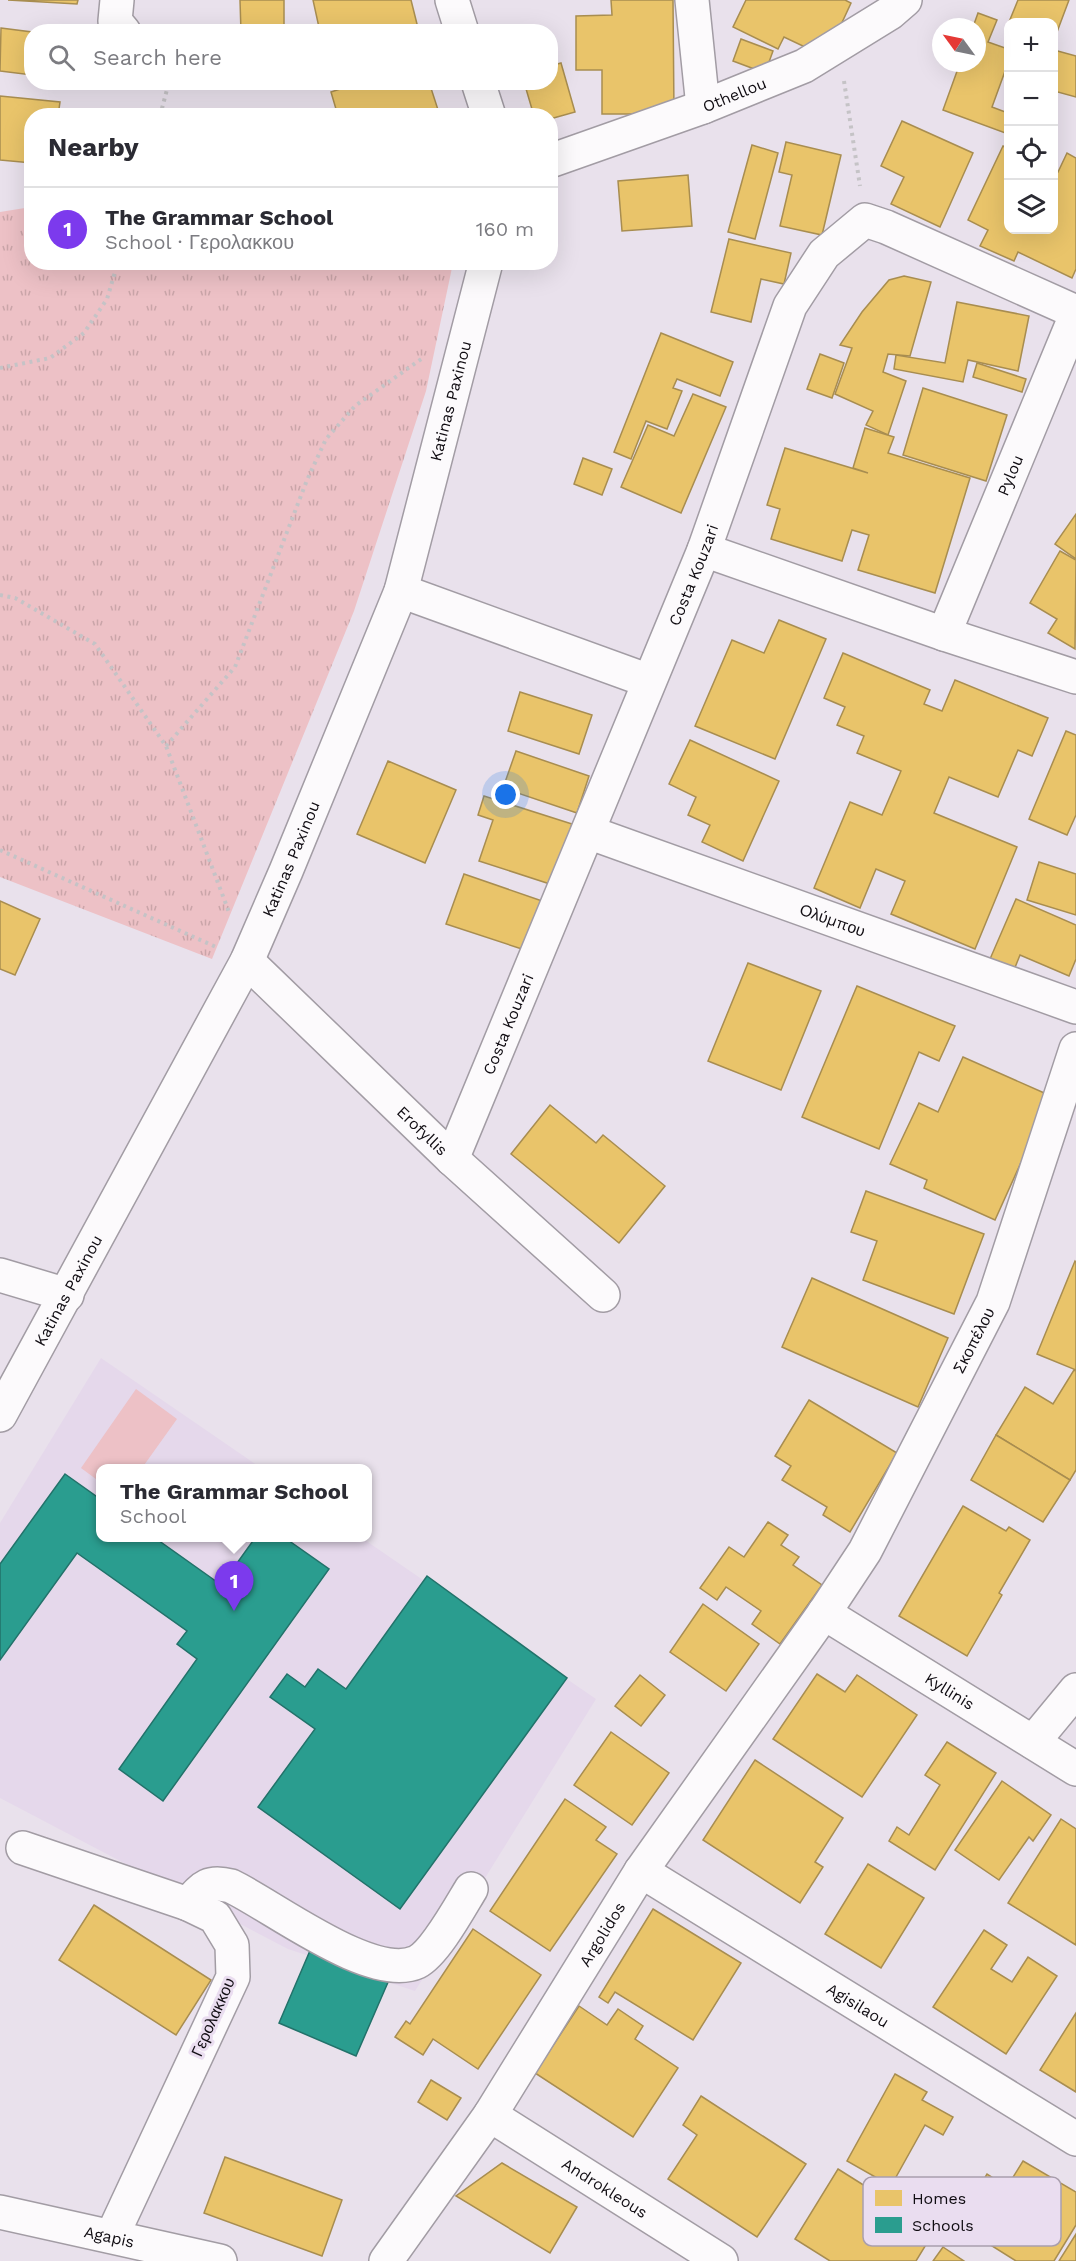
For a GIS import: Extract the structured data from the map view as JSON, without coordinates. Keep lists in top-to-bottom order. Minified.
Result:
{"streets":{"street":["Othellou","Katinas Paxinou","Pylou","Costa Kouzari","Ολύμπου","Erofyllis","Σκοπέλου","Kyllinis","Argolidos","Agisilaou","Γερολακκου","Androkleous","Agapis"]},"crossings":[["Katinas Paxinou","Erofyllis"],["Costa Kouzari","Ολύμπου"],["Costa Kouzari","Erofyllis"],["Σκοπέλου","Kyllinis"],["Σκοπέλου","Argolidos"],["Kyllinis","Argolidos"],["Argolidos","Agisilaou"],["Argolidos","Androkleous"],["Γερολακκου","Agapis"]],"legend":["Homes","Schools"],"north":"top left","page":{"map_buttons":["+","−"],"search":"Search here","heading":"Nearby","list":[{"mark":"1","name":"The Grammar School","note":"School · Γερολακκου","value":"160 m"}],"popup":["The Grammar School","School"],"pins":"1"}}
